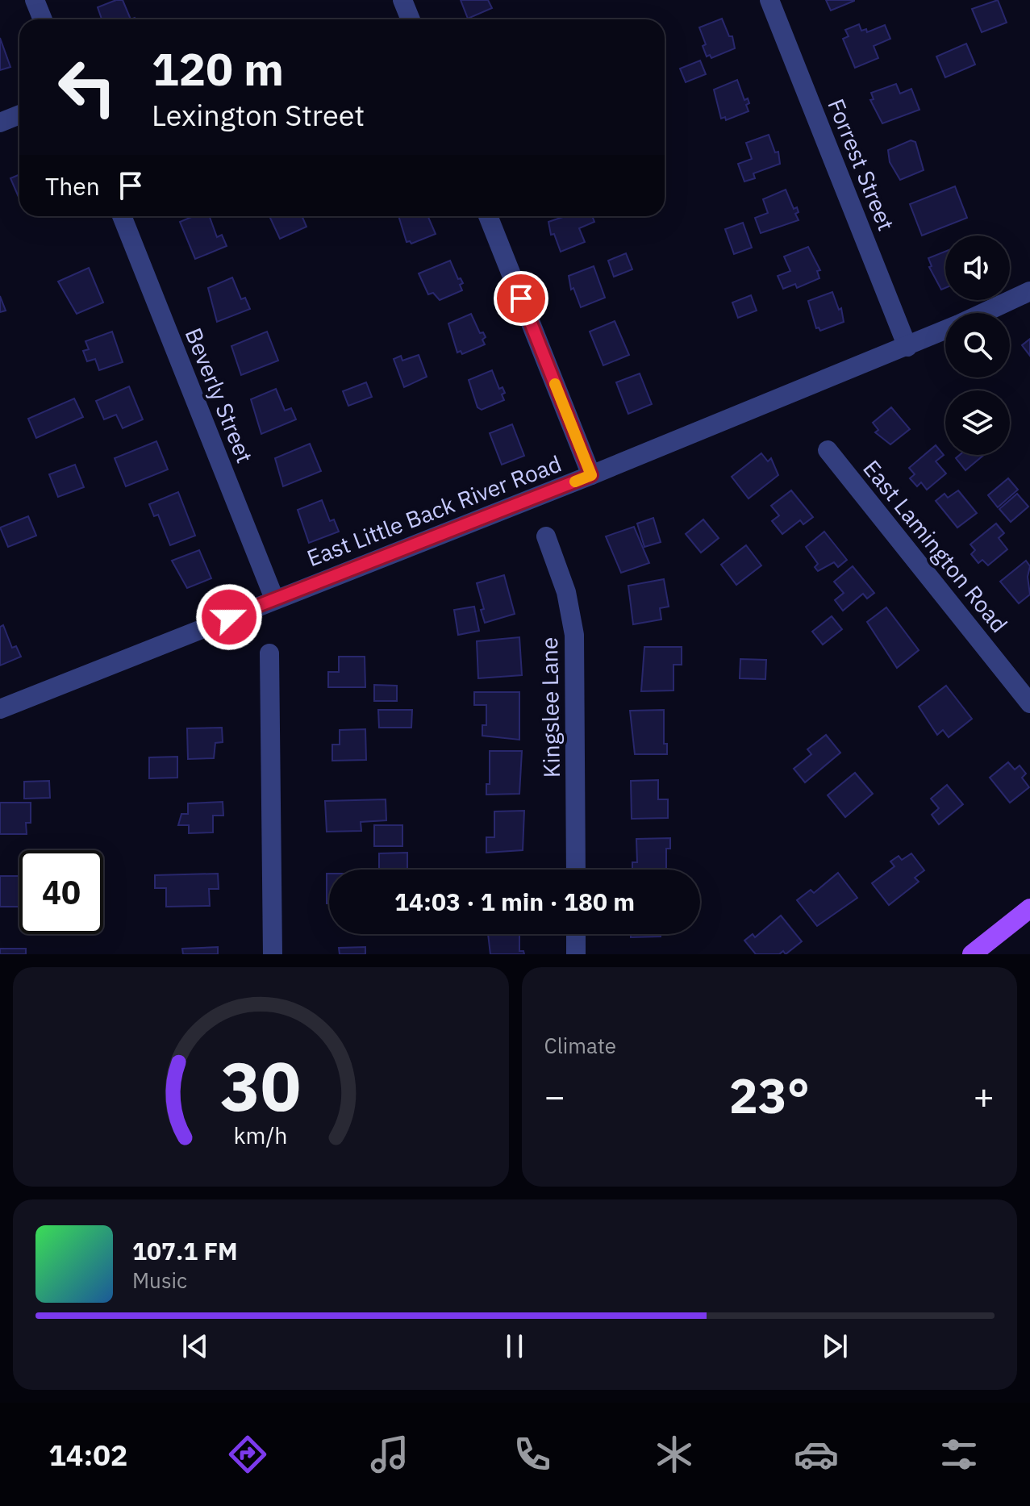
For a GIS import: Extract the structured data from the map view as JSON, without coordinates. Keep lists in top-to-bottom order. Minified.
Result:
{"streets":{"street":["Forrest Street","Beverly Street","East Little Back River Road","East Lamington Road","Kingslee Lane"]},"crossings":[["Forrest Street","East Little Back River Road"],["Beverly Street","East Little Back River Road"]],"page":{"turn":["120 m","Lexington Street"],"then":"Then","limit":"40","trip":"14:03 · 1 min · 180 m","tile":"Climate","heat":["−","23°","+"],"song":["107.1 FM","Music"],"tabs":"14:02","gauge":["30","km/h"]}}
